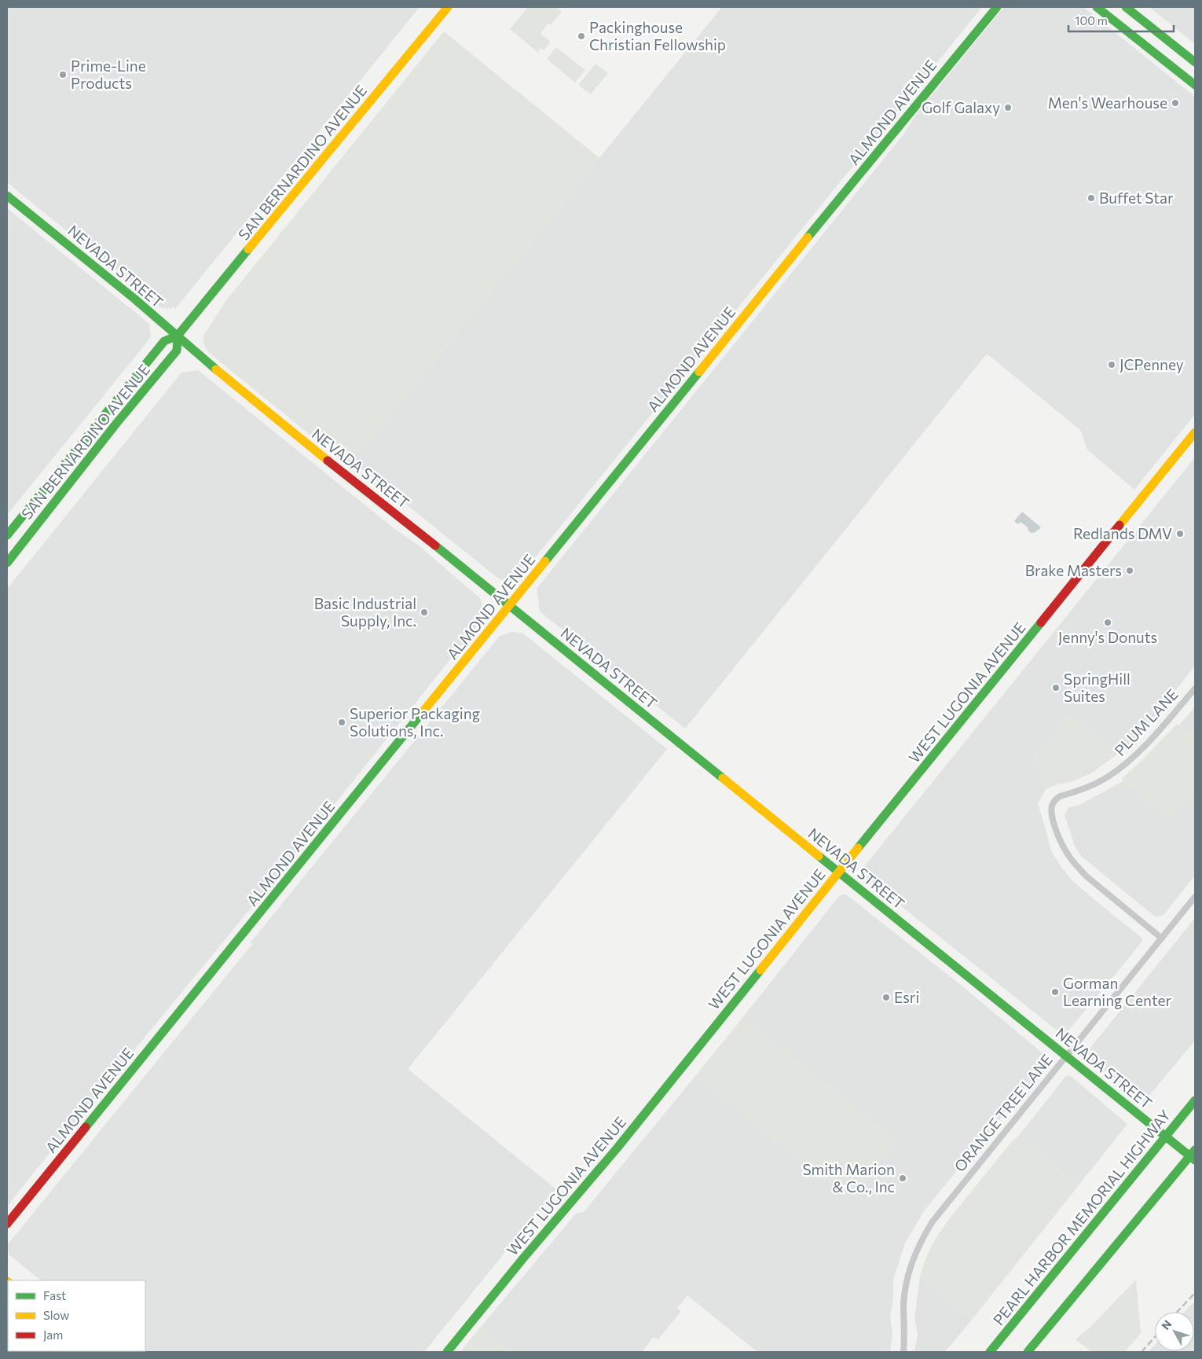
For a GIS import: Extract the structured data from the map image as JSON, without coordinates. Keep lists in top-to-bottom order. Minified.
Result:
{"streets":{"main road":["ALMOND AVENUE","SAN BERNARDINO AVENUE","NEVADA STREET","WEST LUGONIA AVENUE","PEARL HARBOR MEMORIAL HIGHWAY"],"street":["PLUM LANE","ORANGE TREE LANE"]},"crossings":[["ALMOND AVENUE","NEVADA STREET"],["SAN BERNARDINO AVENUE","NEVADA STREET"],["NEVADA STREET","WEST LUGONIA AVENUE"],["NEVADA STREET","ORANGE TREE LANE"],["PLUM LANE","ORANGE TREE LANE"]],"places":["Packinghouse Christian Fellowship","Prime-Line Products","Men's Wearhouse","Golf Galaxy","Buffet Star","JCPenney","Redlands DMV","Brake Masters","Basic Industrial Supply, Inc.","Jenny's Donuts","SpringHill Suites","Superior Packaging Solutions, Inc.","Gorman Learning Center","Esri","Smith Marion & Co., Inc"],"legend":["Fast","Slow","Jam"],"scale_bar":"100 m","north":"top left"}
